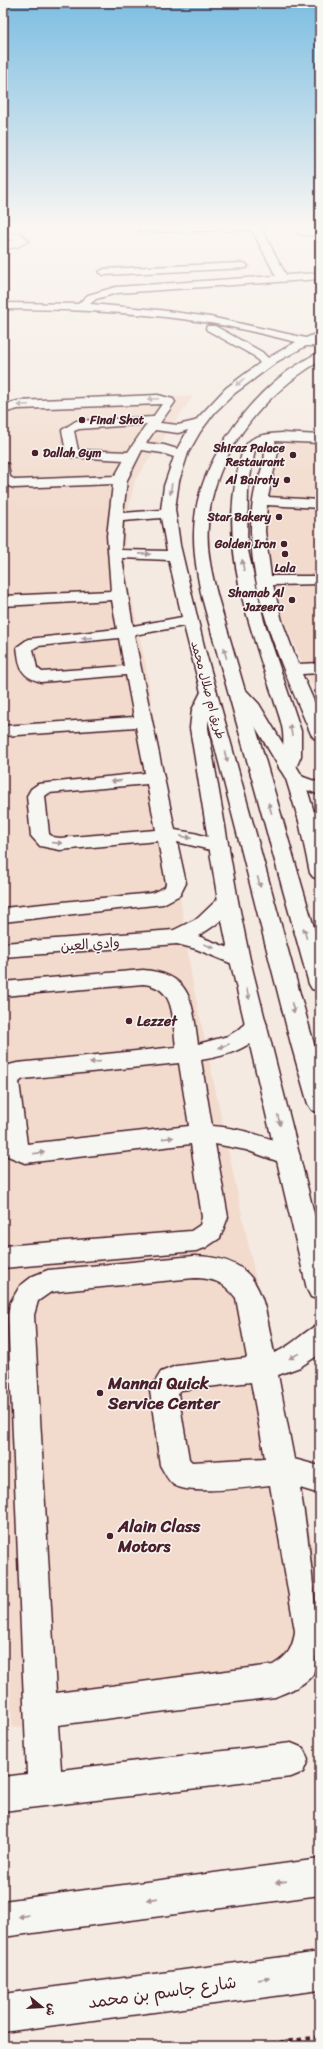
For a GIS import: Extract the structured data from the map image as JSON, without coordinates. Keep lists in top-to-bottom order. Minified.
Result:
{"streets":{"street":["طريق ام صلال محمد","وادي العين","شارع جاسم بن محمد"]},"places":["Final Shot","Dallah Gym","Shiraz Palace Restaurant","Al Bairoty","Star Bakery","Golden Iron","Lala","Shamab Al Jazeera","Lezzet","Mannai Quick Service Center","Alain Class Motors"],"north":"right"}
